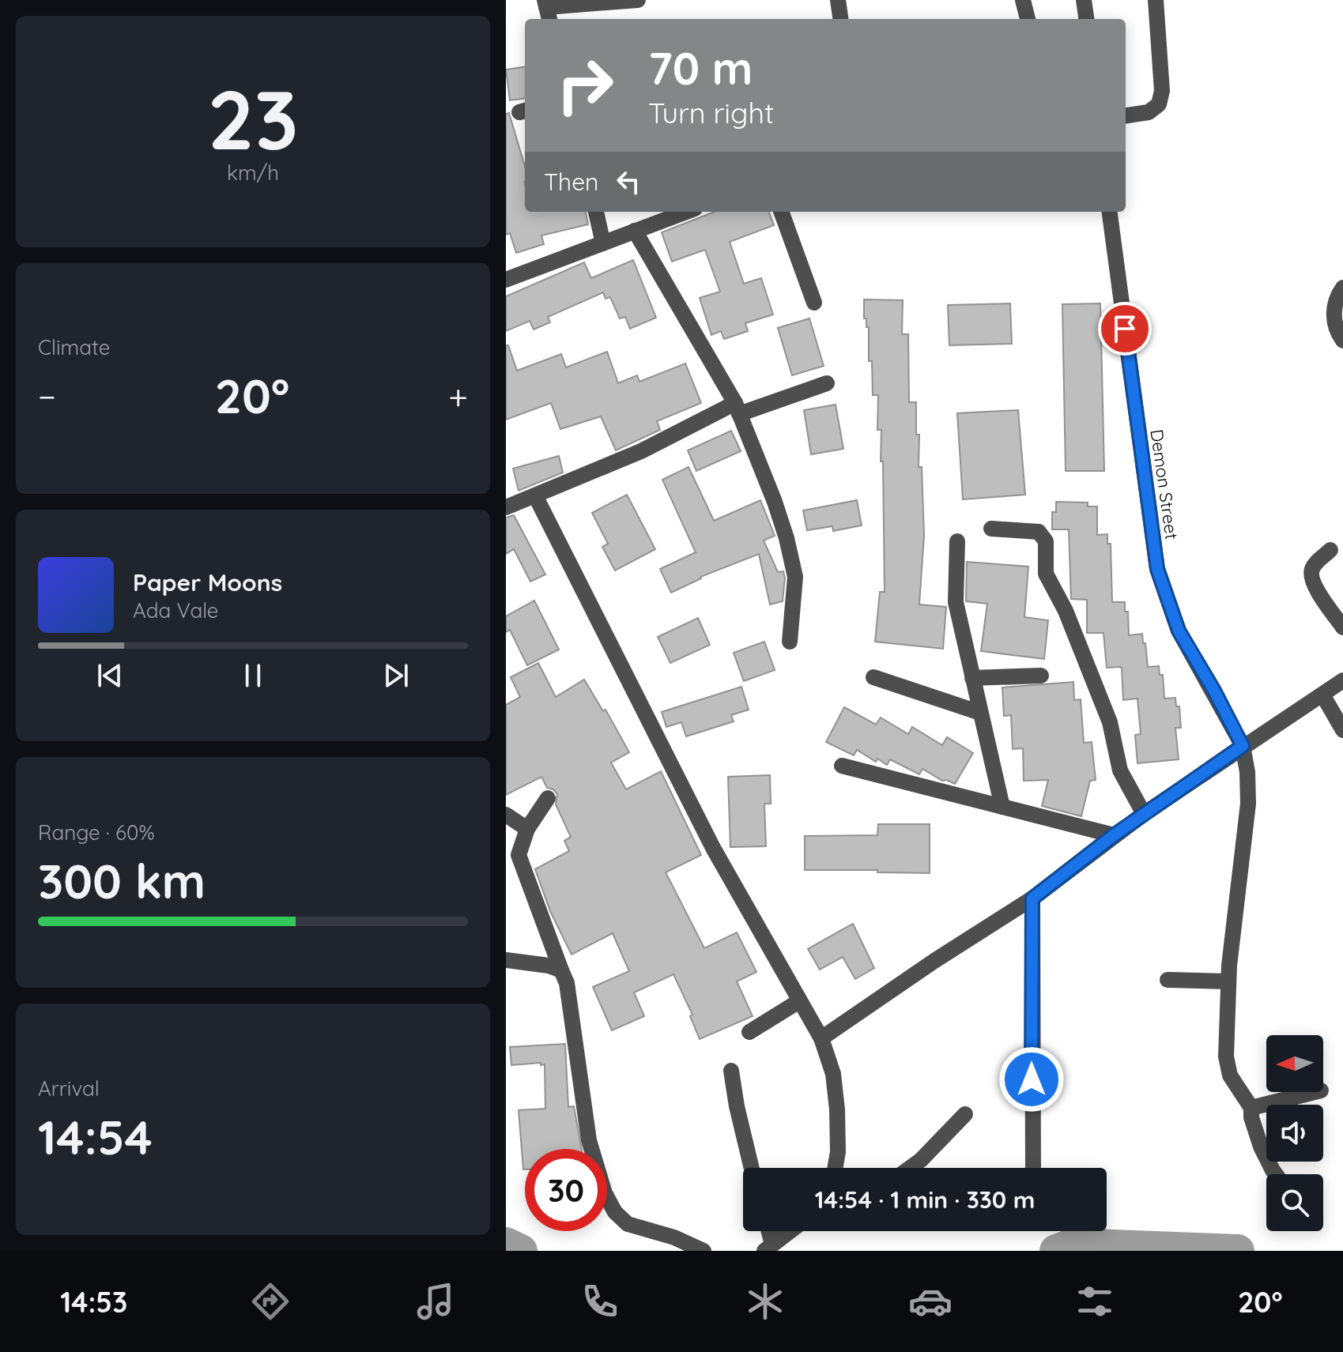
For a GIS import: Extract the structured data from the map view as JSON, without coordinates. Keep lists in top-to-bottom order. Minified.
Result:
{"streets":{"street":["Demon Street"]},"north":"left","page":{"tile":[["23","km/h"],"Climate",["Range · 60%","300 km"],["Arrival","14:54"]],"turn":["70 m","Turn right"],"then":"Then","heat":["−","20°","+"],"song":["Paper Moons","Ada Vale"],"limit":"30","trip":"14:54 · 1 min · 330 m","tabs":["14:53","20°"]}}
